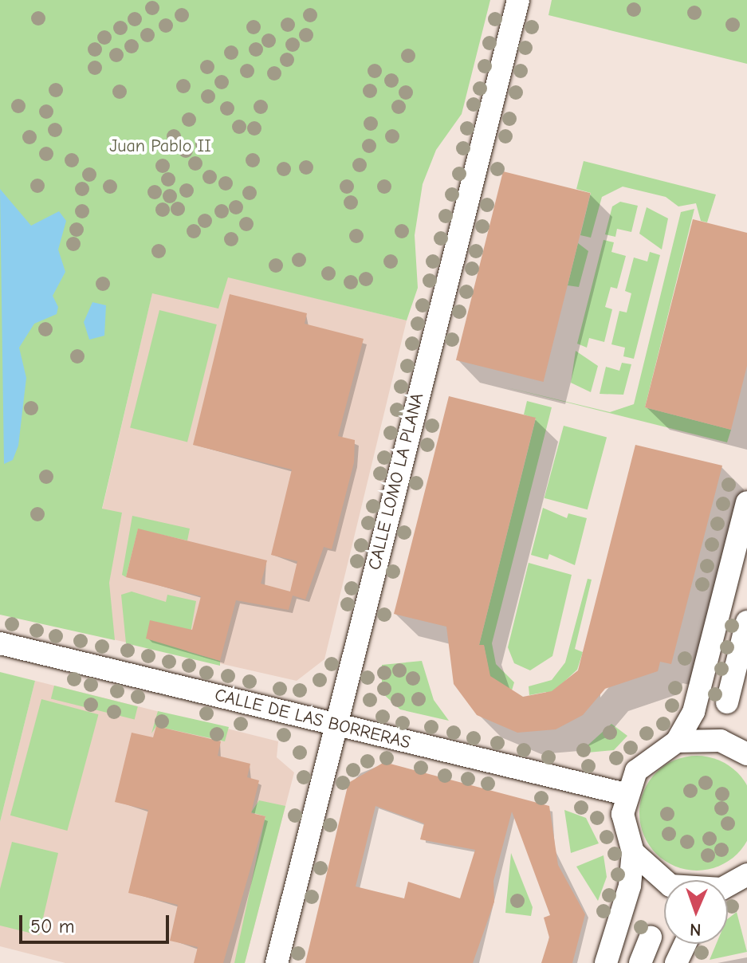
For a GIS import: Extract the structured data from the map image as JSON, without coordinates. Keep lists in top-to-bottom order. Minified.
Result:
{"streets":{"street":["CALLE LOMO LA PLANA","CALLE DE LAS BORRERAS"]},"crossings":[["CALLE LOMO LA PLANA","CALLE DE LAS BORRERAS"]],"parks":["Juan Pablo II"],"scale_bar":"50 m","north":"bottom"}
